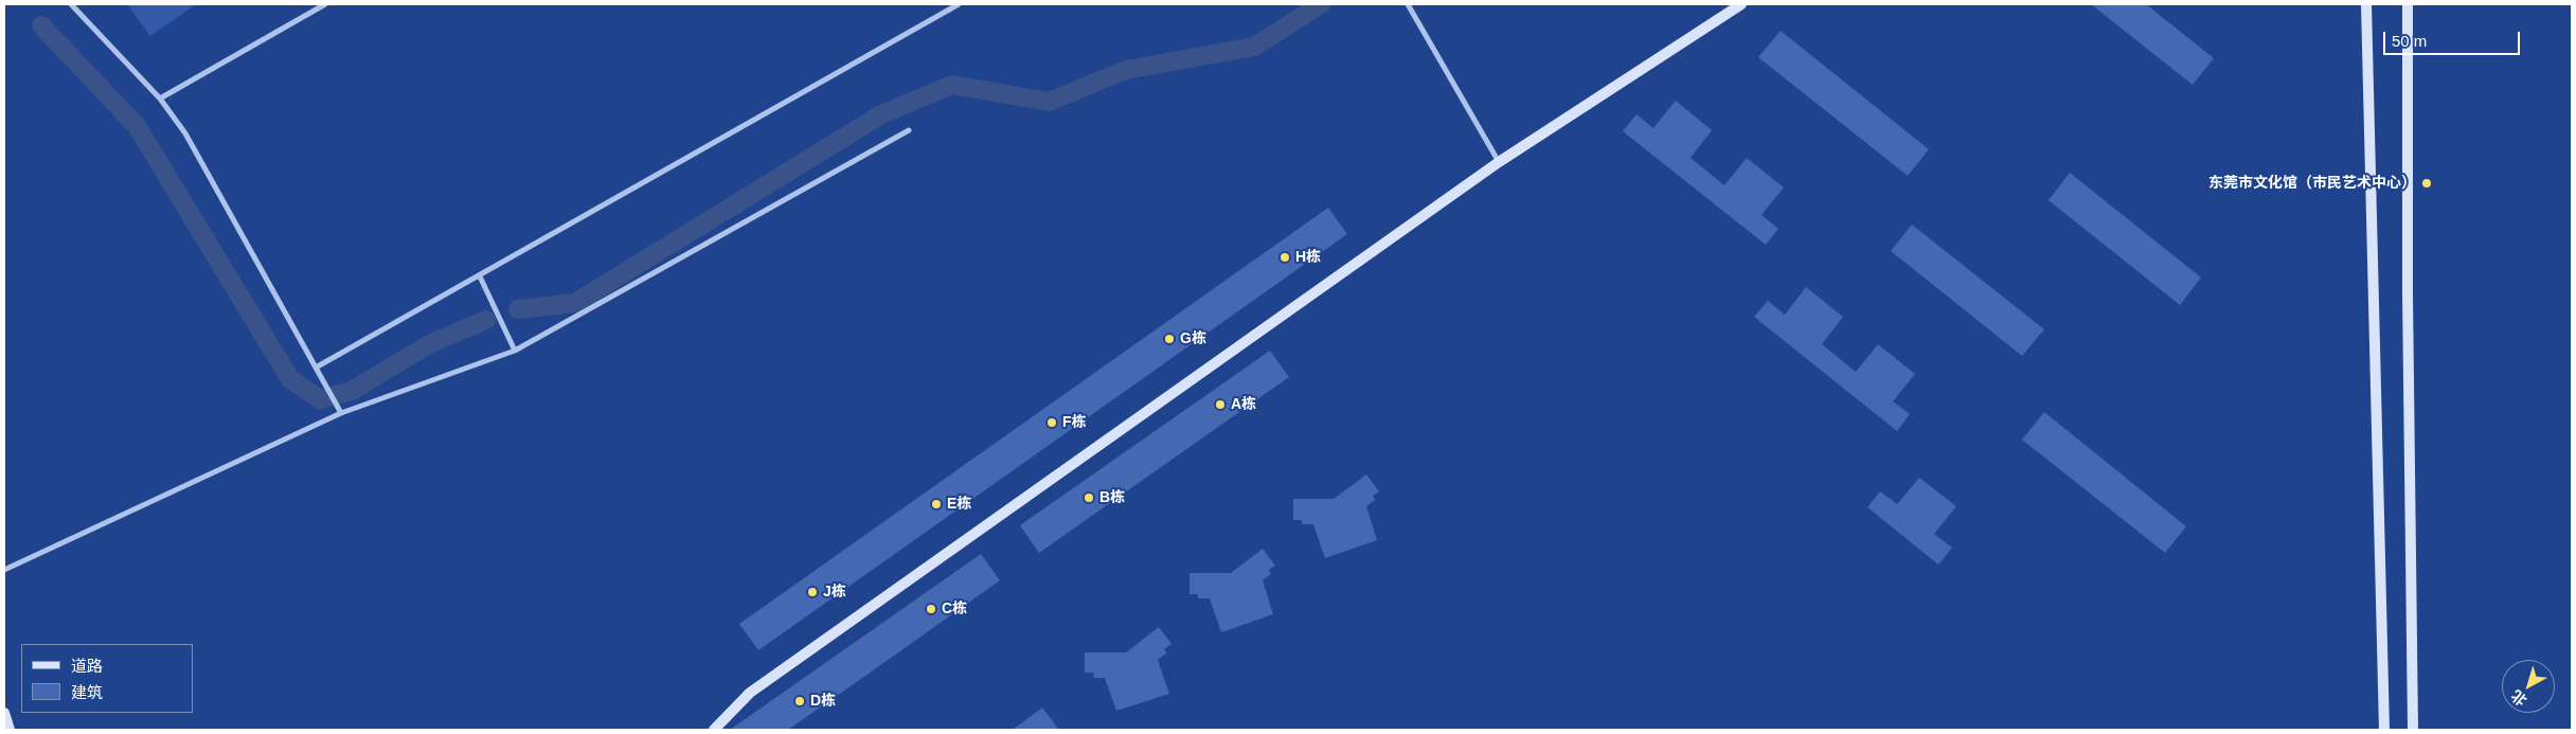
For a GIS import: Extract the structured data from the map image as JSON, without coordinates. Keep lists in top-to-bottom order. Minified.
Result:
{"places":["东莞市文化馆（市民艺术中心）","H栋","G栋","A栋","F栋","B栋","E栋","J栋","C栋","D栋"],"legend":["道路","建筑"],"scale_bar":"50 m","north":"bottom left"}
